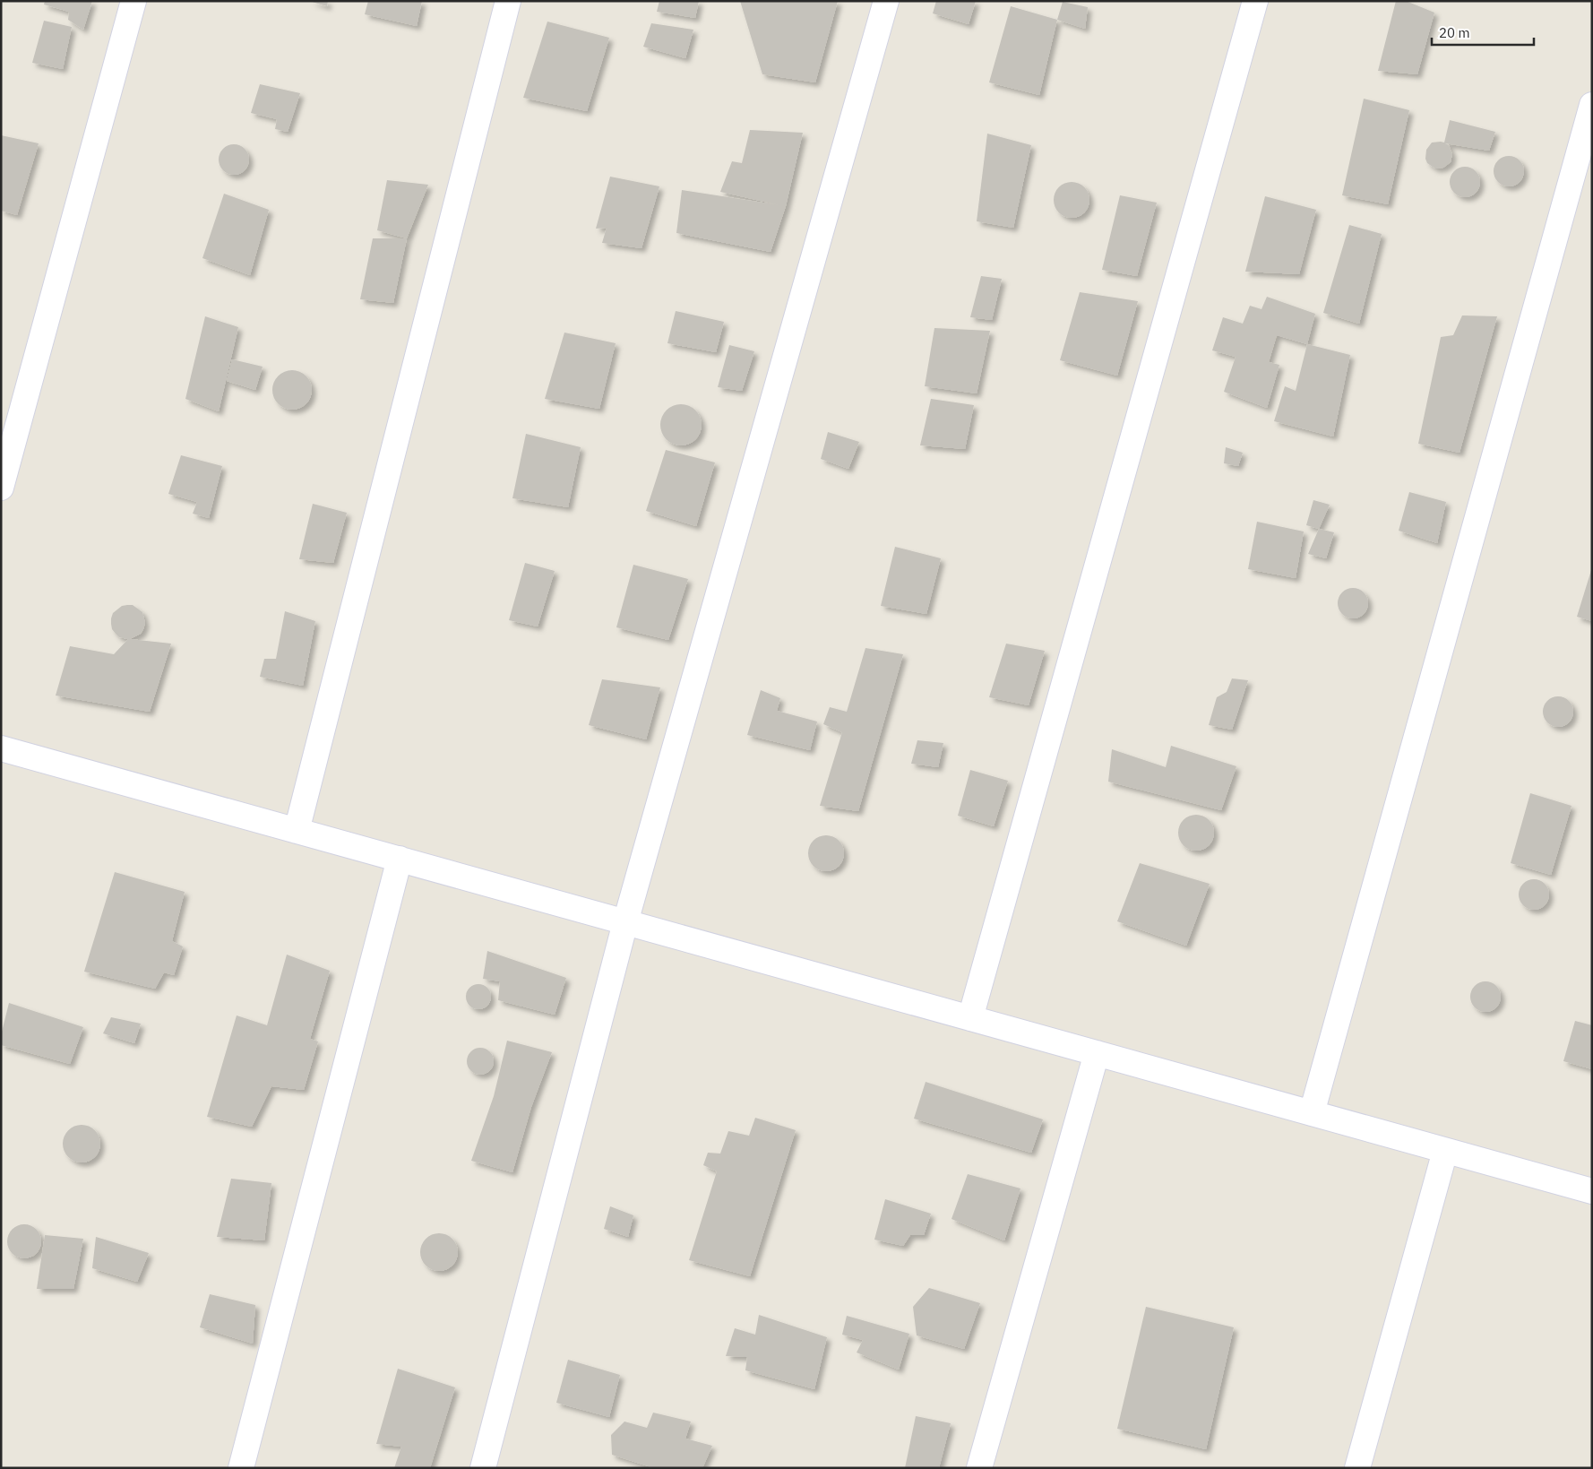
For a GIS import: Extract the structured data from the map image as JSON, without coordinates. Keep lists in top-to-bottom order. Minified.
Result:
{"scale_bar":"20 m"}
